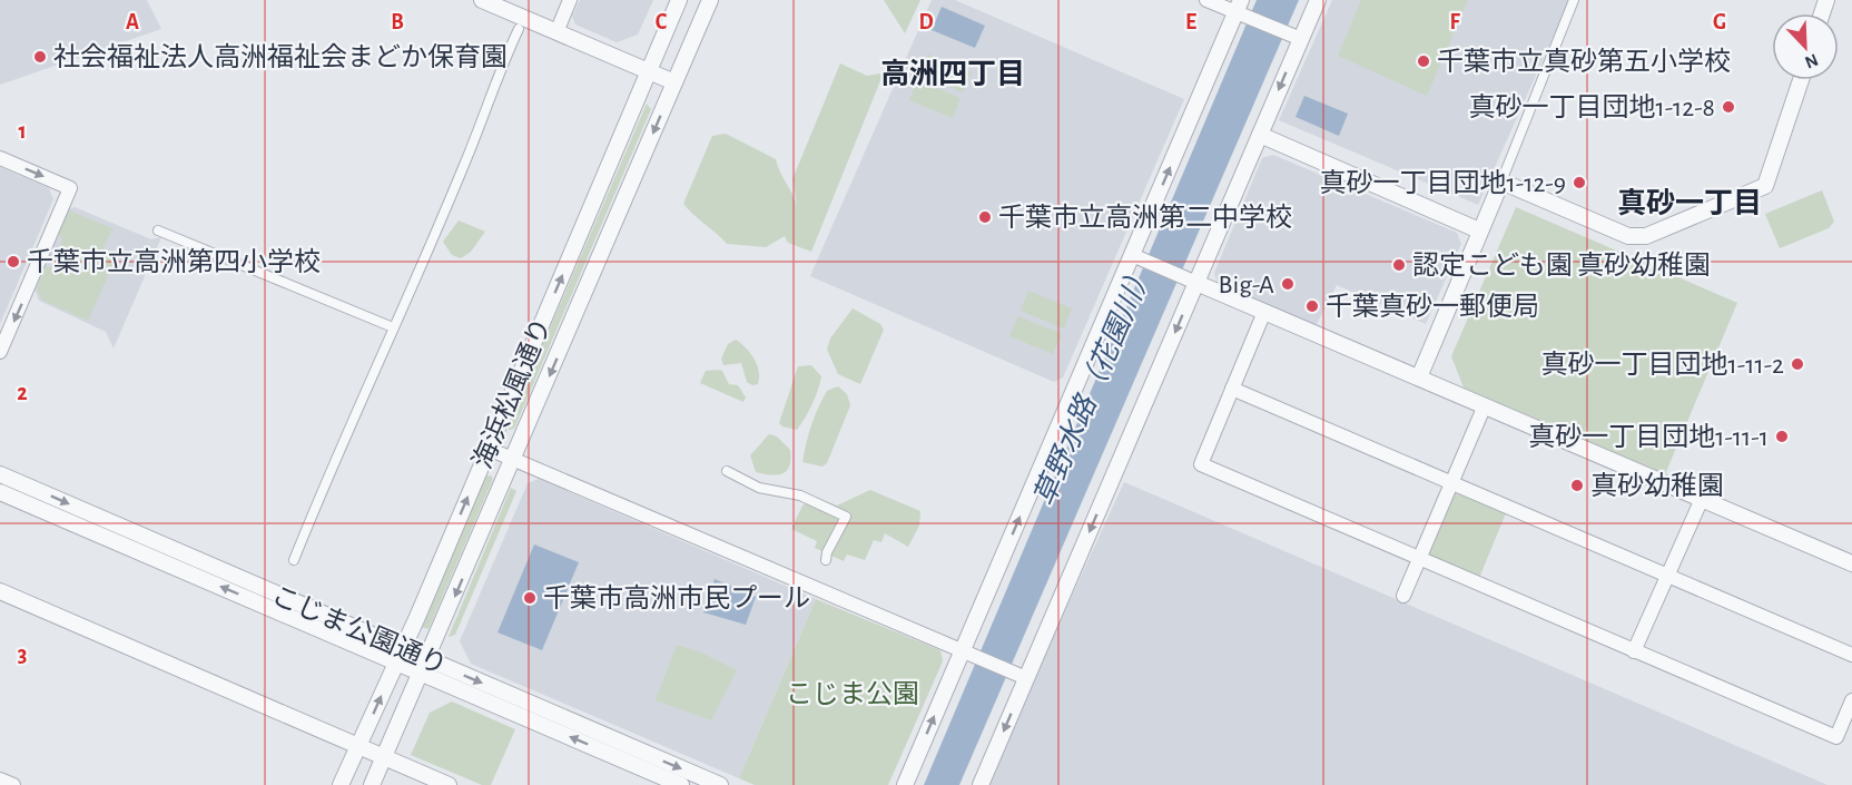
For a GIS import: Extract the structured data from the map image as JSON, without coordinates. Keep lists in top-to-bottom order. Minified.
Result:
{"streets":{"street":["海浜松風通り","こじま公園通り"]},"crossings":[["海浜松風通り","こじま公園通り"]],"districts":["高洲四丁目","真砂一丁目"],"water":["草野水路（花園川）"],"parks":["こじま公園"],"places":["社会福祉法人高洲福祉会まどか保育園","千葉市立真砂第五小学校","真砂一丁目団地1-12-8","真砂一丁目団地1-12-9","千葉市立高洲第二中学校","千葉市立高洲第四小学校","認定こども園 真砂幼稚園","Big-A","千葉真砂一郵便局","真砂一丁目団地1-11-2","真砂一丁目団地1-11-1","真砂幼稚園","千葉市高洲市民プール"],"north":"bottom right","grid":{"columns":["A","B","C","D","E","F","G"],"rows":["1","2","3"]}}
